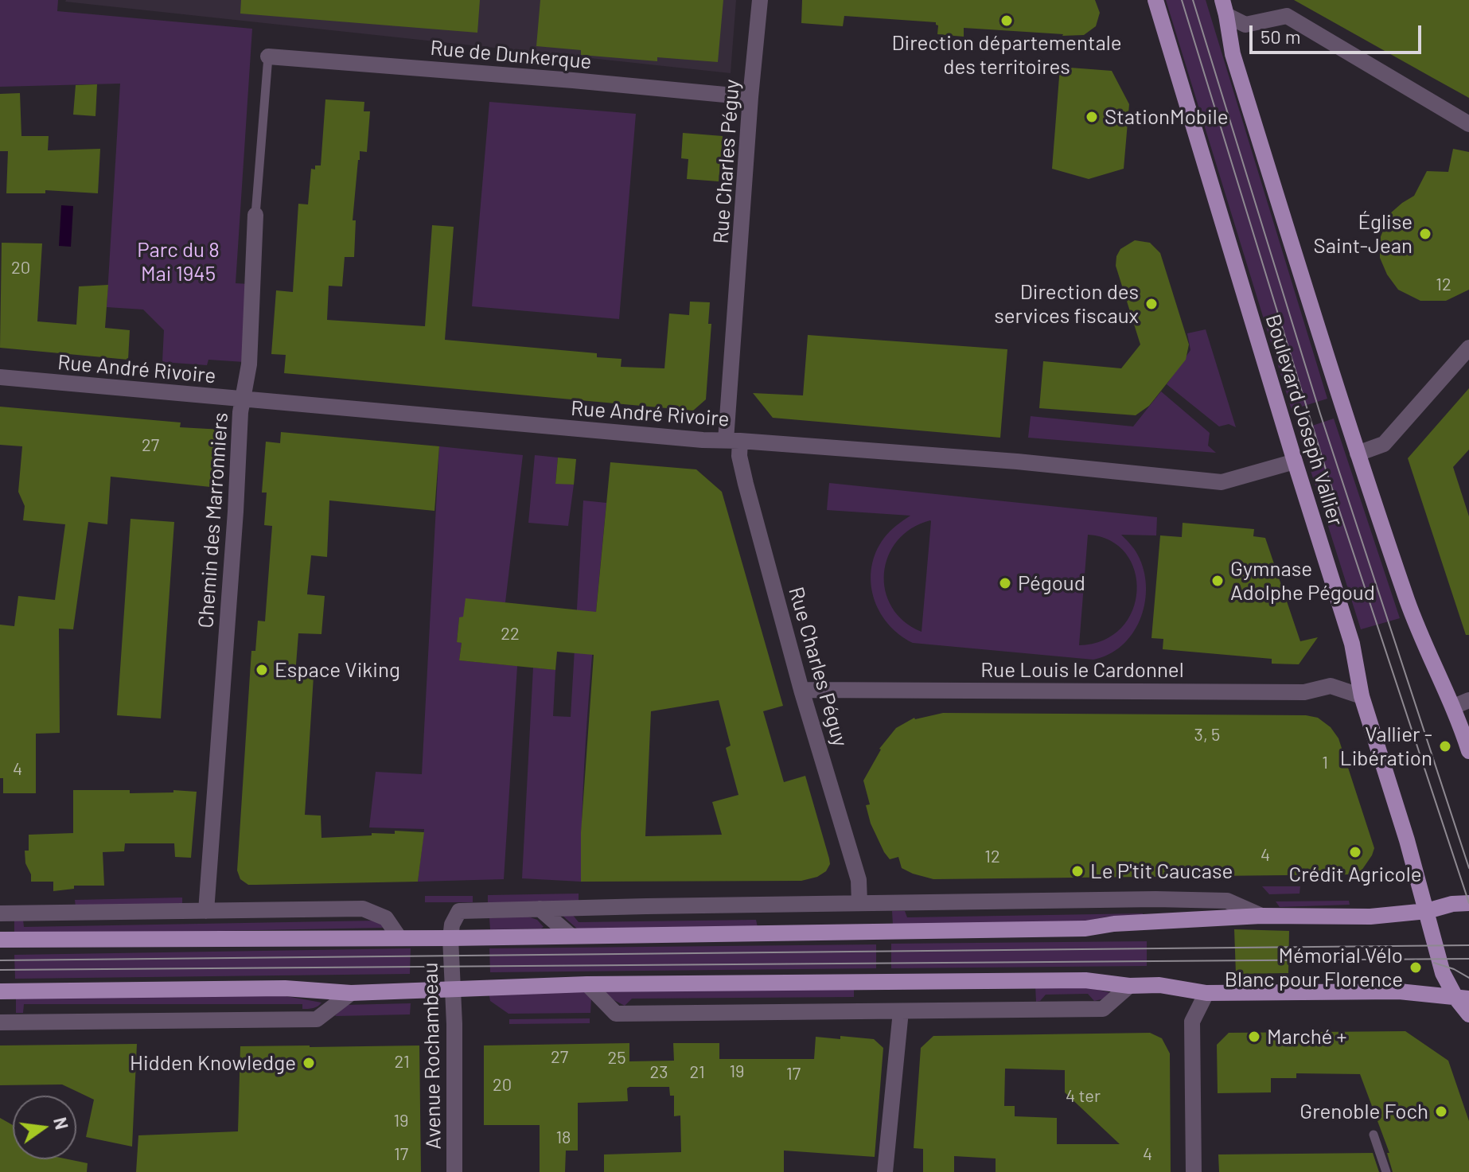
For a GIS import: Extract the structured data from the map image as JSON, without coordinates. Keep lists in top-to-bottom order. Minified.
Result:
{"streets":{"main road":["Boulevard Joseph Vallier"],"street":["Rue de Dunkerque","Rue Charles Péguy","Rue André Rivoire","Chemin des Marronniers","Rue Louis le Cardonnel","Avenue Rochambeau"]},"crossings":[["Rue de Dunkerque","Rue Charles Péguy"],["Rue de Dunkerque","Chemin des Marronniers"],["Rue Charles Péguy","Rue André Rivoire"],["Rue Charles Péguy","Rue Louis le Cardonnel"],["Rue André Rivoire","Boulevard Joseph Vallier"],["Rue André Rivoire","Chemin des Marronniers"],["Boulevard Joseph Vallier","Rue Louis le Cardonnel"]],"parks":["Parc du 8 Mai 1945"],"places":["Direction départementale des territoires","StationMobile","Église Saint-Jean","Direction des services fiscaux","Gymnase Adolphe Pégoud","Pégoud","Espace Viking","Vallier - Libération","Crédit Agricole","Le P'tit Caucase","Mémorial Vélo Blanc pour Florence","Marché +","Hidden Knowledge","Grenoble Foch"],"house_numbers":["20","12","27","22","3, 5","1","4","4","12","27","25","21","19","23","21","17","20","4 ter","19","18","17","4"],"scale_bar":"50 m","north":"right"}
